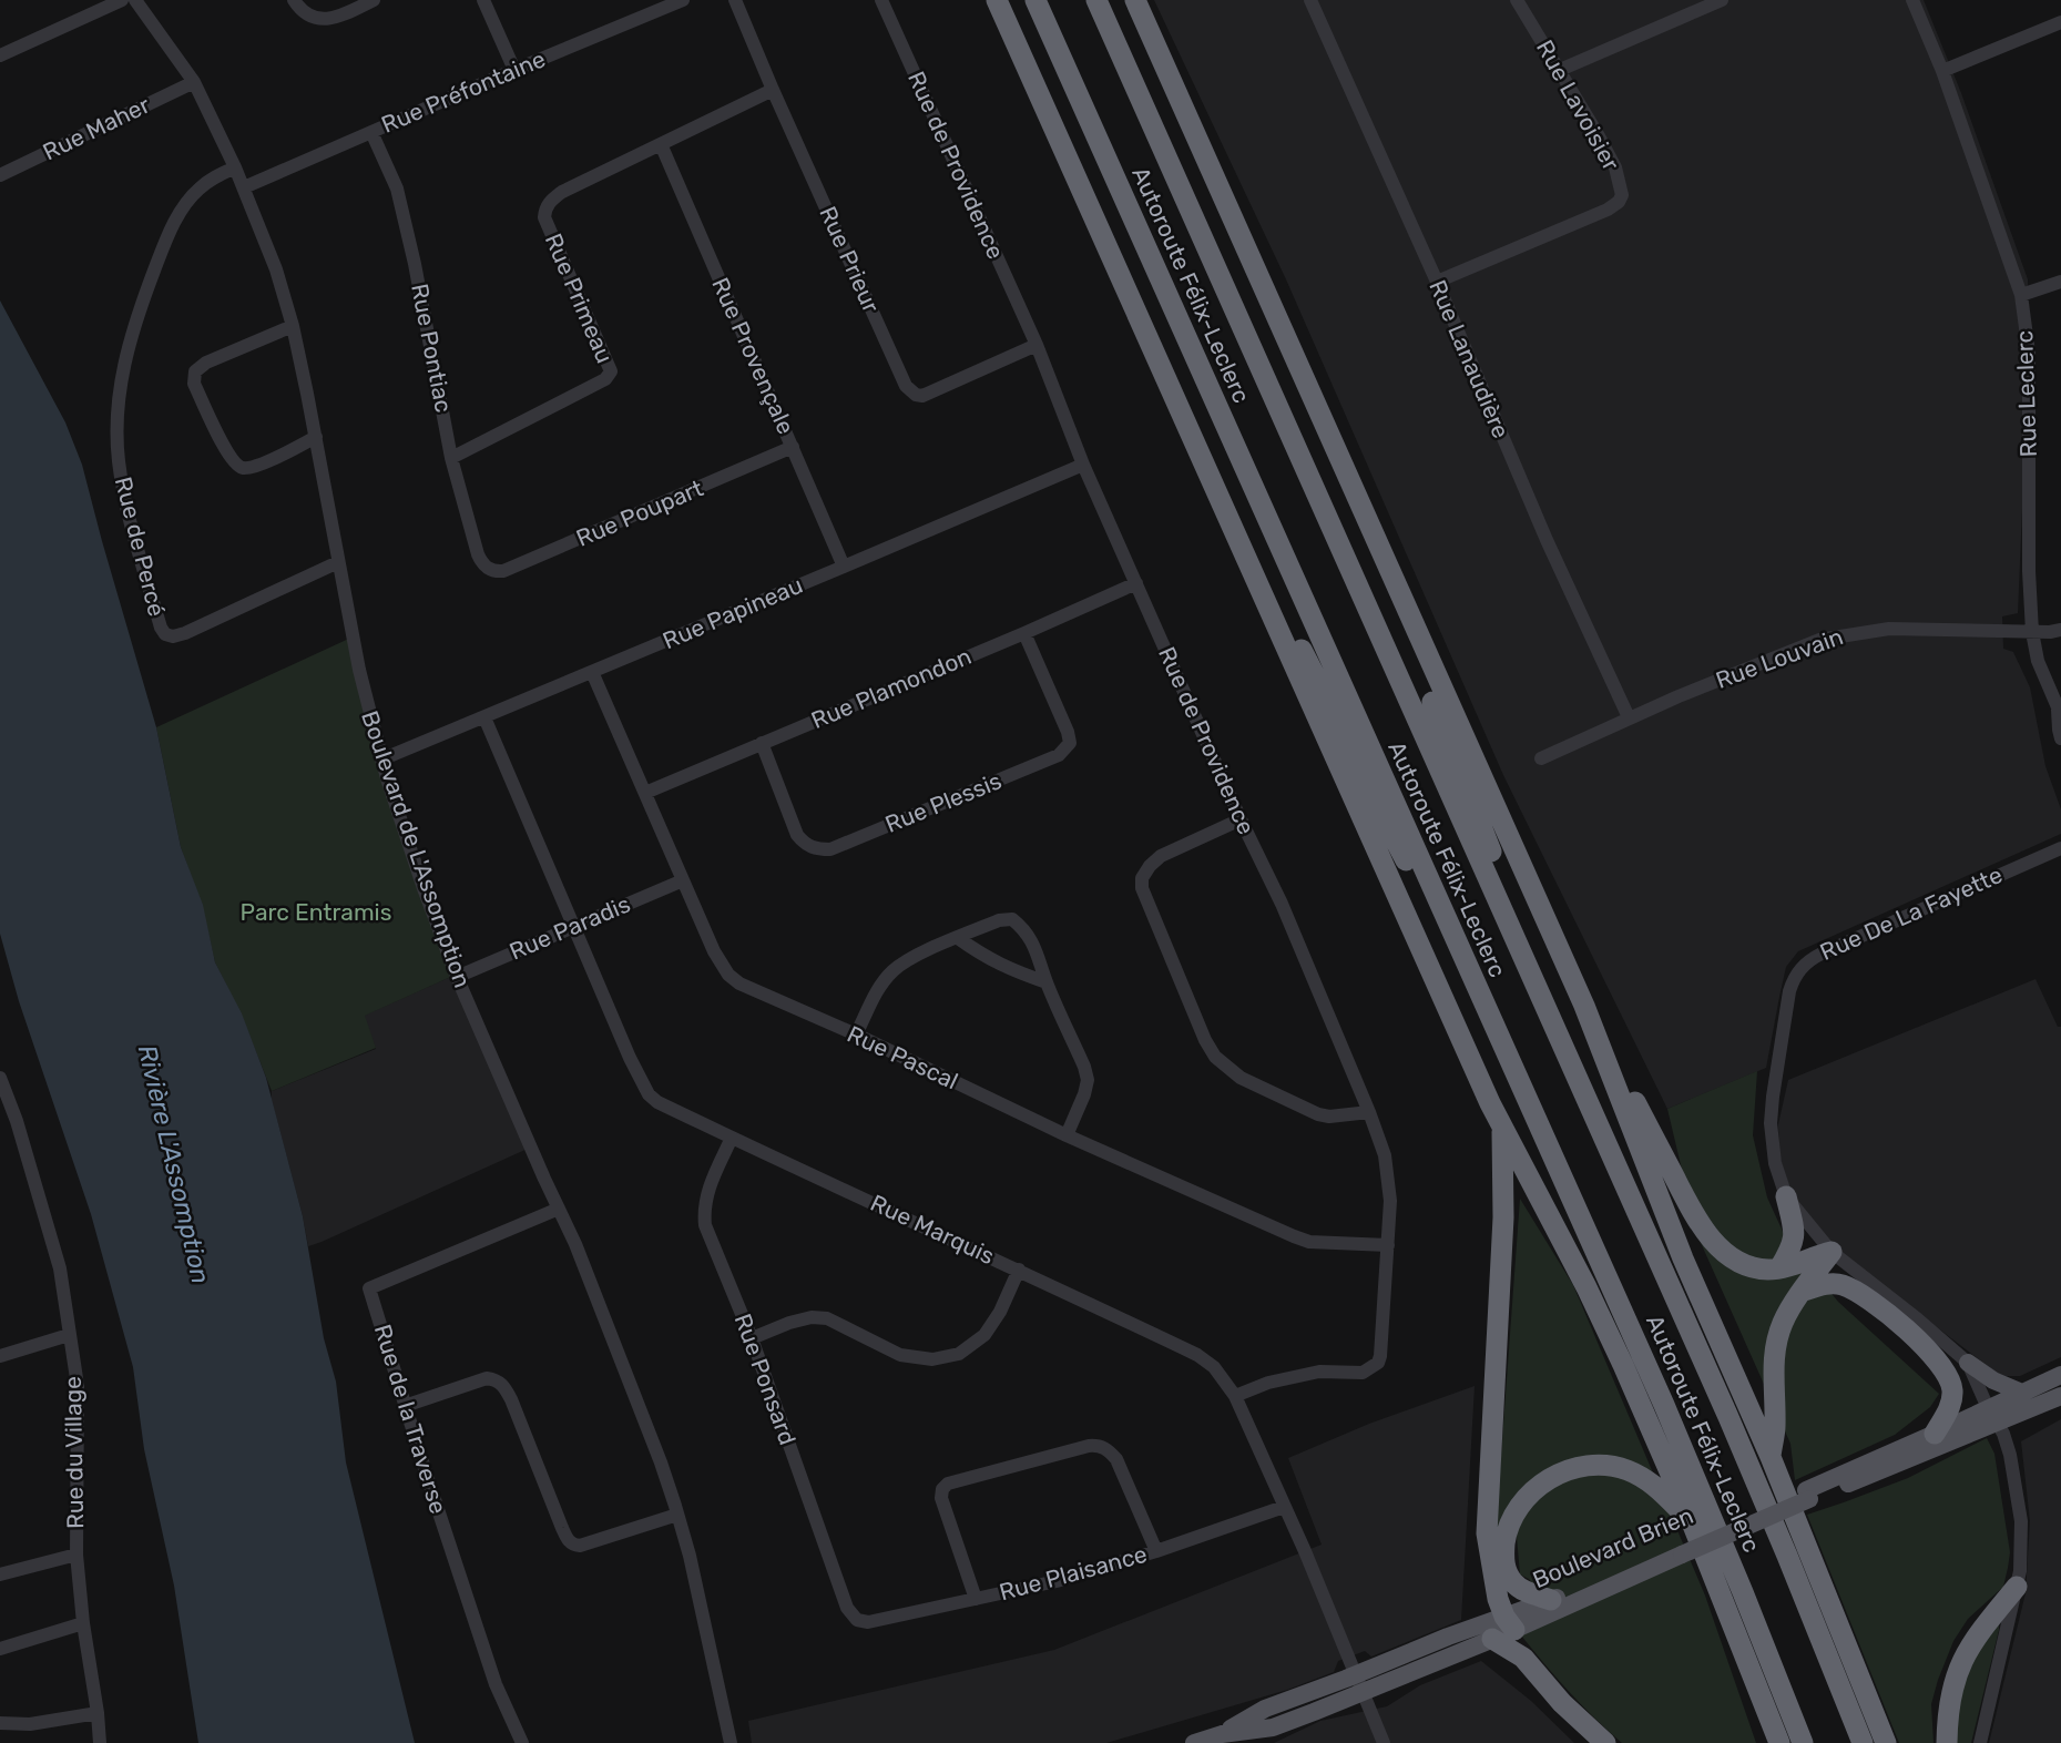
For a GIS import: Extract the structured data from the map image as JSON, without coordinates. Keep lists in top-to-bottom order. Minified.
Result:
{"streets":{"highway":["Autoroute Félix-Leclerc"],"main road":["Boulevard Brien"],"street":["Rue Préfontaine","Rue Lavoisier","Rue Maher","Rue de Providence","Rue Prieur","Rue Primeau","Rue Pontiac","Rue Provençale","Rue Lanaudière","Rue Leclerc","Rue Poupart","Rue de Percé","Rue Papineau","Rue Louvain","Rue Plamondon","Rue Plessis","Boulevard de L'Assomption","Rue De La Fayette","Rue Paradis","Rue Pascal","Rue Marquis","Rue Ponsard","Rue de la Traverse","Rue du Village","Rue Plaisance"]},"crossings":[["Rue Préfontaine","Rue Pontiac"],["Rue Préfontaine","Boulevard de L'Assomption"],["Rue Lavoisier","Rue Lanaudière"],["Rue Maher","Boulevard de L'Assomption"],["Rue de Providence","Rue Prieur"],["Rue de Providence","Rue Papineau"],["Rue de Providence","Rue Plamondon"],["Rue de Providence","Rue Pascal"],["Rue de Providence","Rue Marquis"],["Rue Prieur","Rue Primeau"],["Rue Primeau","Rue Pontiac"],["Rue Primeau","Rue Provençale"],["Rue Pontiac","Rue Poupart"],["Rue Provençale","Rue Poupart"],["Rue Provençale","Rue Papineau"],["Rue Lanaudière","Rue Louvain"],["Rue Leclerc","Rue Louvain"],["Rue de Percé","Boulevard de L'Assomption"],["Rue Papineau","Boulevard de L'Assomption"],["Rue Papineau","Rue Pascal"],["Rue Papineau","Rue Marquis"],["Rue Plamondon","Rue Plessis"],["Rue Plamondon","Rue Pascal"],["Boulevard de L'Assomption","Rue Paradis"],["Boulevard de L'Assomption","Rue de la Traverse"],["Rue De La Fayette","Boulevard Brien"],["Rue Paradis","Rue Pascal"],["Rue Paradis","Rue Marquis"],["Rue Marquis","Rue Ponsard"],["Rue Marquis","Boulevard Brien"],["Rue Marquis","Rue Plaisance"],["Rue Ponsard","Rue Plaisance"]],"water":["Rivière L'Assomption"],"parks":["Parc Entramis"]}
